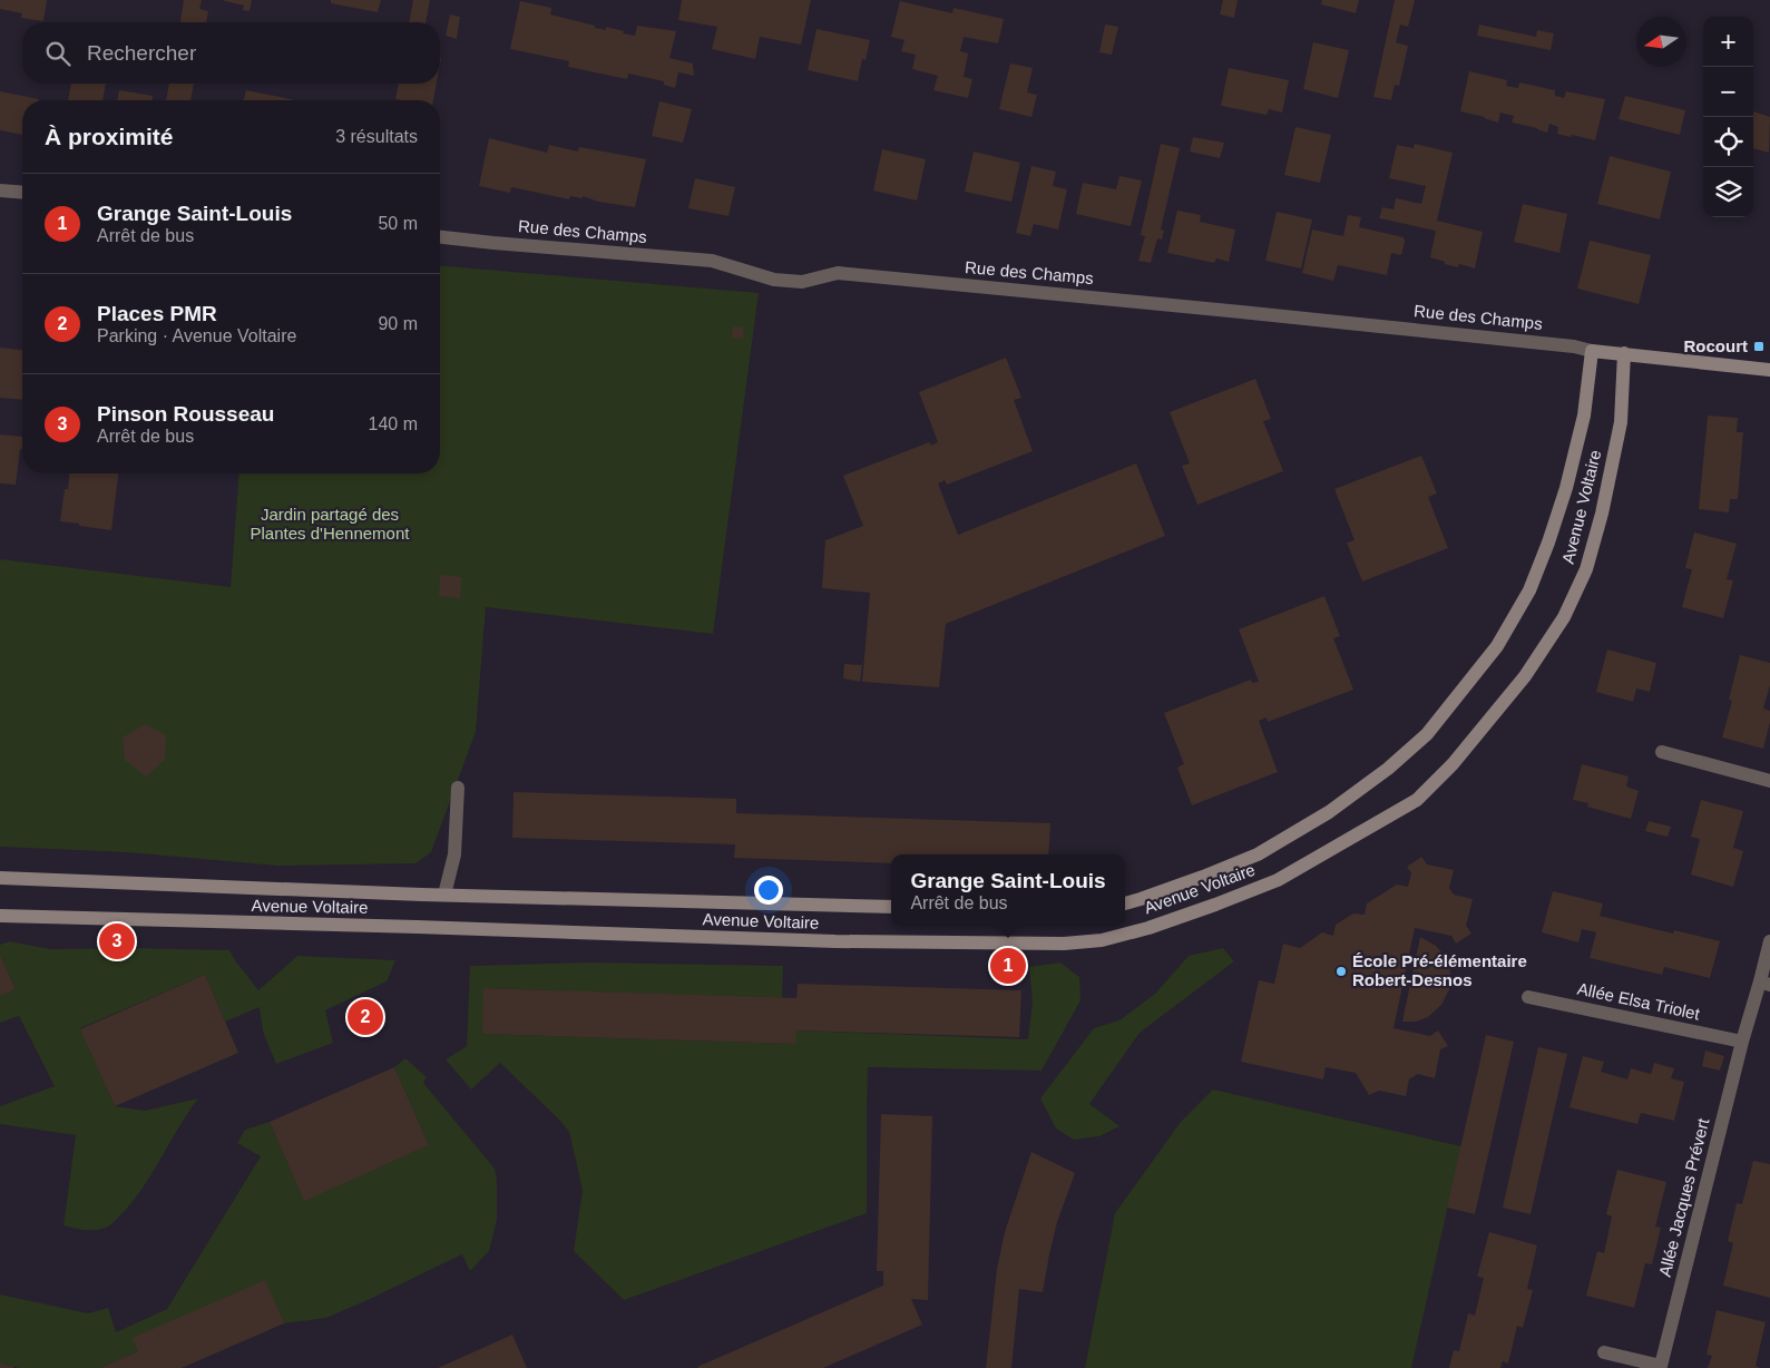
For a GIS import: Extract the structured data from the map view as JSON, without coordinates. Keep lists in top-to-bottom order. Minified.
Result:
{"streets":{"street":["Rue des Champs","Avenue Voltaire","Allée Elsa Triolet","Allée Jacques Prévert"]},"crossings":[["Rue des Champs","Avenue Voltaire"],["Allée Elsa Triolet","Allée Jacques Prévert"]],"parks":["Jardin partagé des Plantes d'Hennemont"],"places":{"transit":["Rocourt"],"other":["École Pré-élémentaire Robert-Desnos"]},"north":"left","page":{"map_buttons":["+","−"],"search":"Rechercher","heading":["À proximité","3 résultats"],"list":[{"mark":"1","name":"Grange Saint-Louis","note":"Arrêt de bus","value":"50 m"},{"mark":"2","name":"Places PMR","note":"Parking · Avenue Voltaire","value":"90 m"},{"mark":"3","name":"Pinson Rousseau","note":"Arrêt de bus","value":"140 m"}],"popup":["Grange Saint-Louis","Arrêt de bus"],"pins":["3","1","2"]}}
